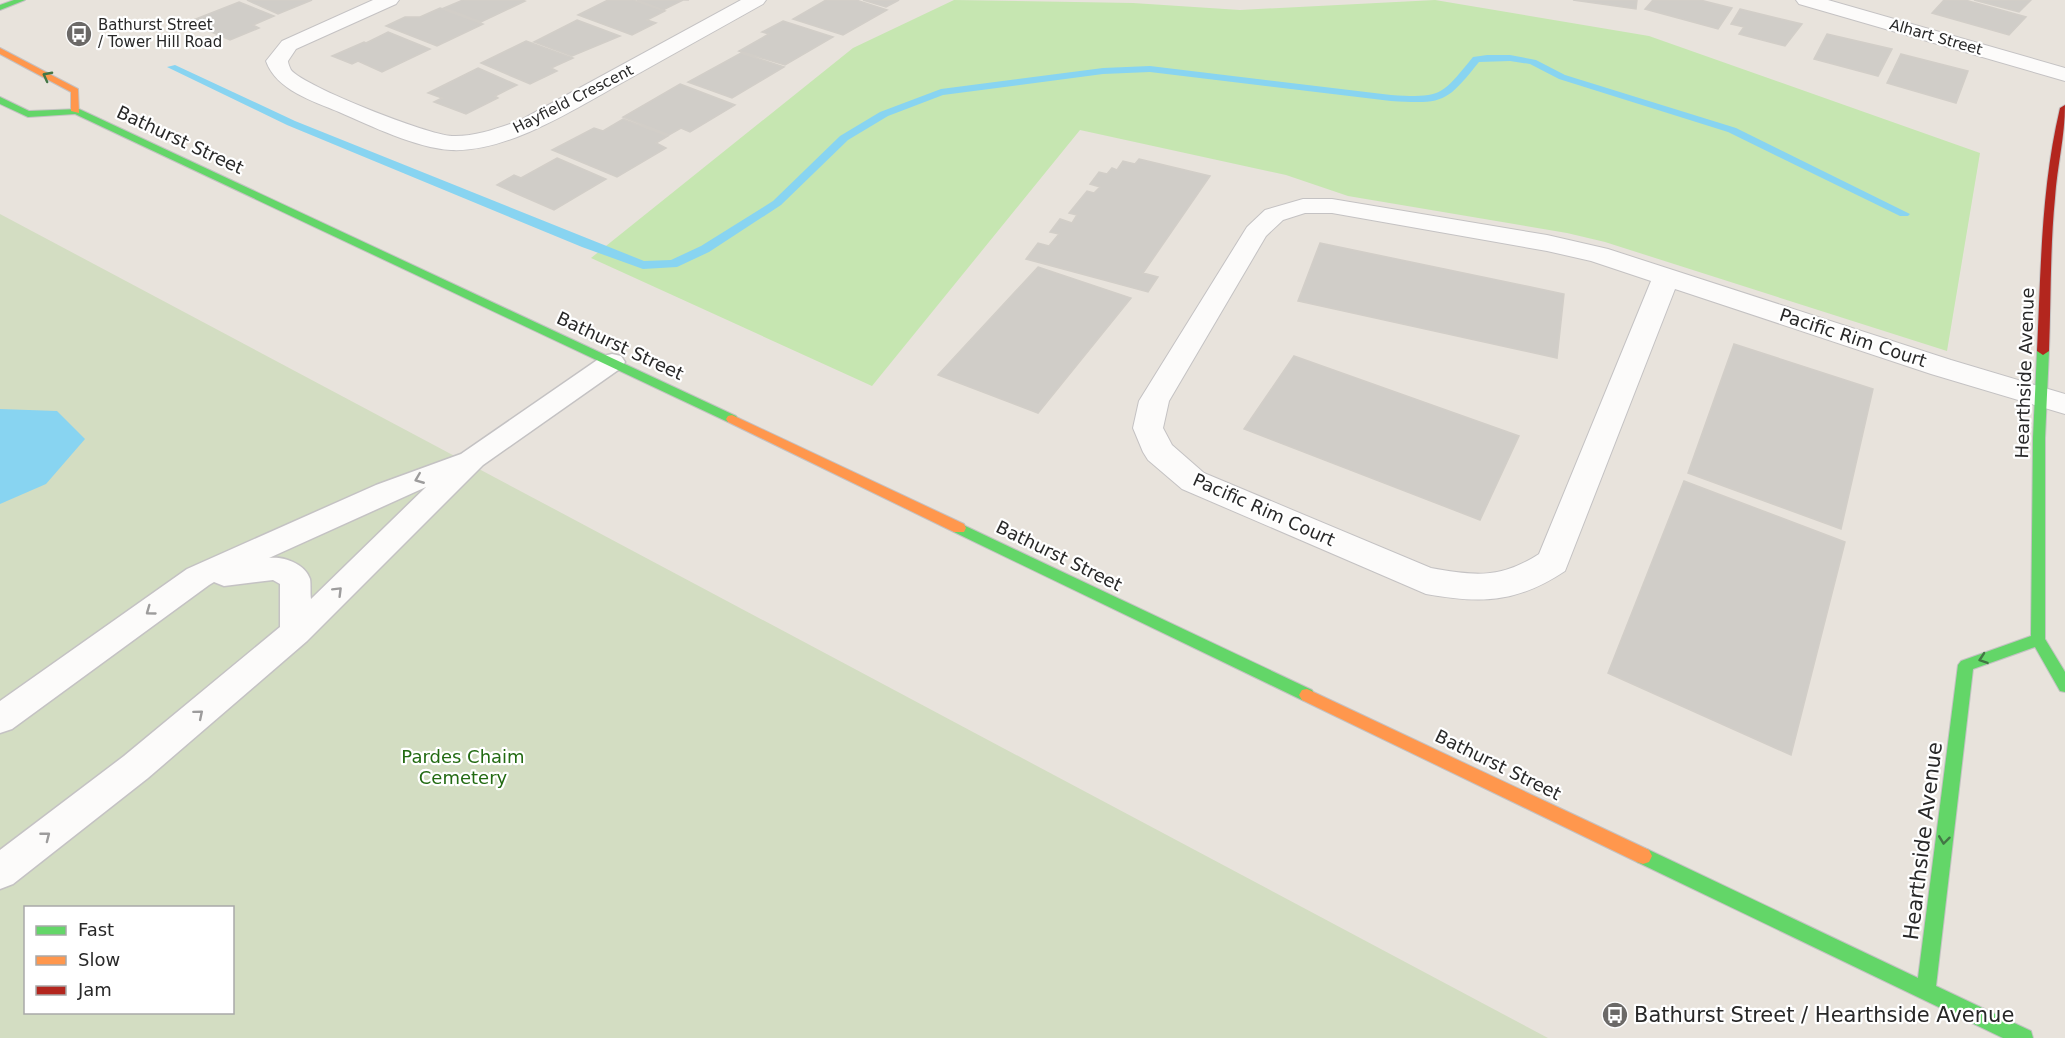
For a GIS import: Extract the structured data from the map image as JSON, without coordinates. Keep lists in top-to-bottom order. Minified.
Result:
{"streets":{"main road":["Bathurst Street","Hearthside Avenue"],"street":["Alhart Street","Hayfield Crescent","Pacific Rim Court"]},"crossings":[["Bathurst Street","Hearthside Avenue"],["Pacific Rim Court","Hearthside Avenue"]],"one_way":["Hearthside Avenue"],"parks":["Pardes Chaim Cemetery"],"places":{"bus stop":["Bathurst Street / Tower Hill Road","Bathurst Street / Hearthside Avenue"]},"legend":["Fast","Slow","Jam"]}
